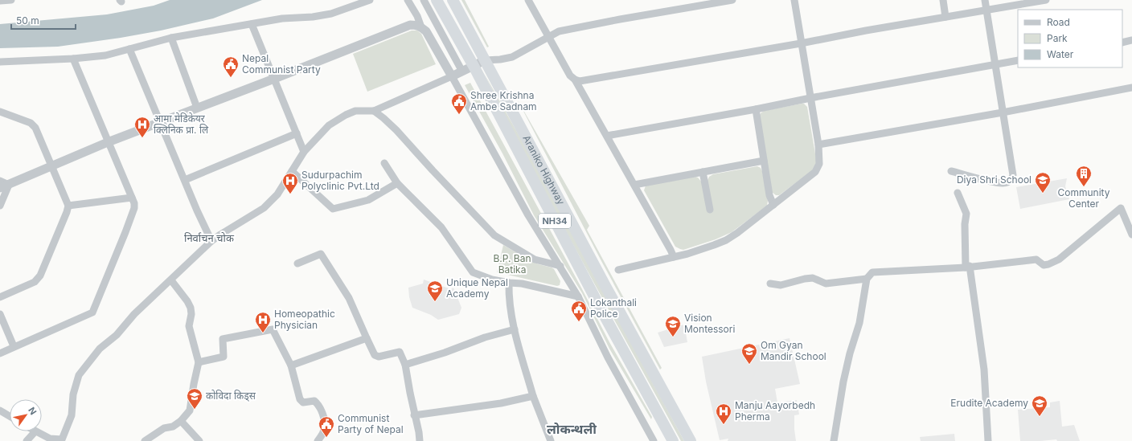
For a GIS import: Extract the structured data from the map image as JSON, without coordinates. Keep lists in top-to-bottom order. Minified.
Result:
{"streets":{"highway":["Araniko Highway","NH34"]},"districts":["निर्वाचन चोक","लोकन्थली"],"parks":["B.P. Ban Batika"],"places":{"public building":["Nepal Communist Party","Shree Krishna Ambe Sadnam","Lokanthali Police","Communist Party of Nepal"],"hospital":["आमा मेडिकेयर क्लिनिक प्रा. लि","Sudurpachim Polyclinic Pvt.Ltd","Homeopathic Physician","Manju Aayorbedh Pherma"],"building":["Community Center"],"school or university":["Diya Shri School","Unique Nepal Academy","Vision Montessori","Om Gyan Mandir School","कोविदा किड्स","Erudite Academy"]},"legend":["Road","Park","Water"],"scale_bar":"50 m","north":"top right"}
